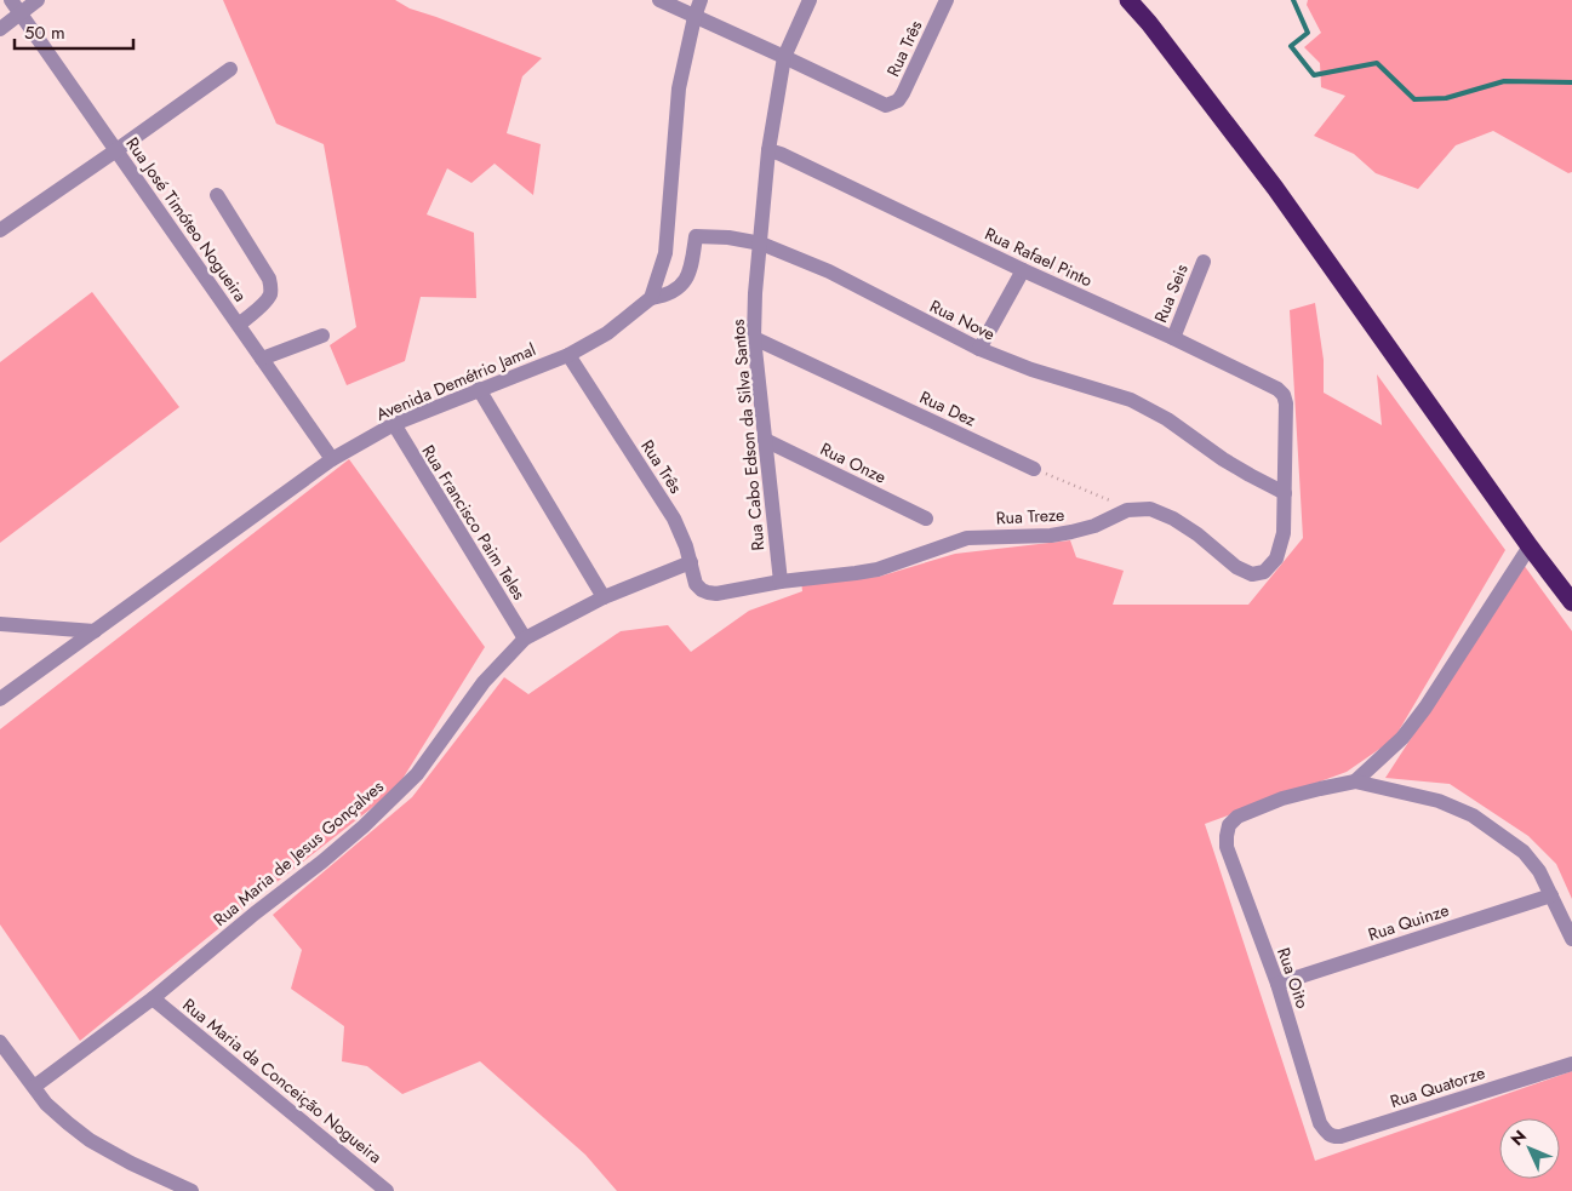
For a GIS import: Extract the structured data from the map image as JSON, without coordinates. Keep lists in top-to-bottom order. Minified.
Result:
{"streets":{"street":["Rua Três","Rua José Timóteo Nogueira","Rua Rafael Pinto","Rua Seis","Rua Nove","Avenida Demétrio Jamal","Rua Dez","Rua Cabo Edson da Silva Santos","Rua Onze","Rua Treze","Rua Francisco Paim Teles","Rua Maria de Jesus Gonçalves","Rua Quinze","Rua Oito","Rua Maria da Conceição Nogueira","Rua Quatorze"]},"crossings":[["Rua Três","Avenida Demétrio Jamal"],["Rua Três","Rua Cabo Edson da Silva Santos"],["Rua Três","Rua Treze"],["Rua Três","Rua Maria de Jesus Gonçalves"],["Rua José Timóteo Nogueira","Avenida Demétrio Jamal"],["Rua Rafael Pinto","Rua Seis"],["Rua Rafael Pinto","Rua Cabo Edson da Silva Santos"],["Rua Rafael Pinto","Rua Treze"],["Rua Nove","Avenida Demétrio Jamal"],["Rua Nove","Rua Cabo Edson da Silva Santos"],["Rua Nove","Rua Treze"],["Avenida Demétrio Jamal","Rua Francisco Paim Teles"],["Rua Dez","Rua Cabo Edson da Silva Santos"],["Rua Cabo Edson da Silva Santos","Rua Onze"],["Rua Cabo Edson da Silva Santos","Rua Treze"],["Rua Francisco Paim Teles","Rua Maria de Jesus Gonçalves"],["Rua Maria de Jesus Gonçalves","Rua Maria da Conceição Nogueira"],["Rua Quinze","Rua Oito"],["Rua Oito","Rua Quatorze"]],"scale_bar":"50 m","north":"top left"}
